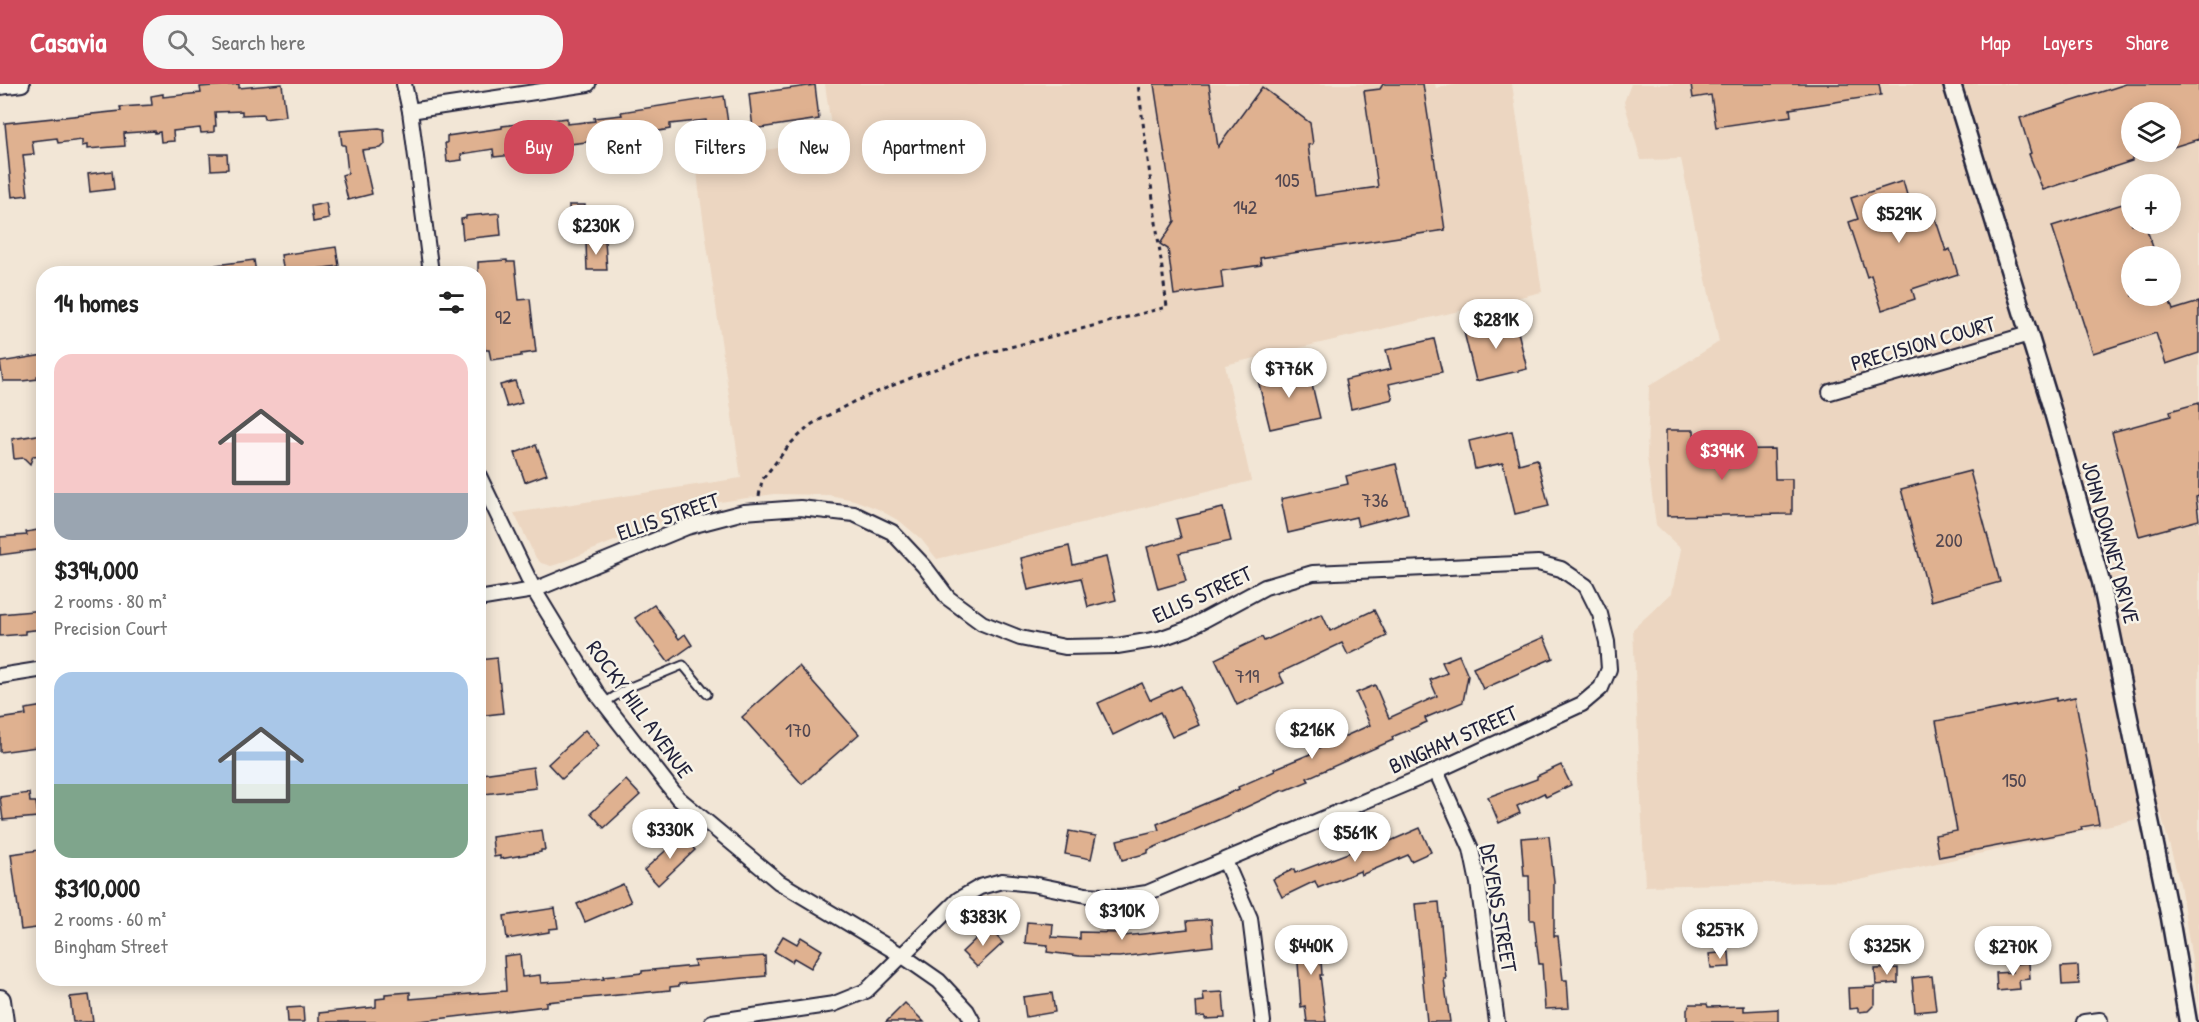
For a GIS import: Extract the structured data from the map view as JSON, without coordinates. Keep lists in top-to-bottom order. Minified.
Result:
{"streets":{"street":["PRECISION COURT","ELLIS STREET","JOHN DOWNEY DRIVE","ROCKY HILL AVENUE","BINGHAM STREET","DEVENS STREET"]},"crossings":[["PRECISION COURT","JOHN DOWNEY DRIVE"],["ELLIS STREET","ROCKY HILL AVENUE"],["ELLIS STREET","BINGHAM STREET"],["ROCKY HILL AVENUE","BINGHAM STREET"],["BINGHAM STREET","DEVENS STREET"]],"house_numbers":["105","142","92","736","200","719","170","150"],"page":{"header":"Casavia","search":"Search here","nav":["Map","Layers","Share"],"map_buttons":["+","−"],"chip":["Buy","Rent","Filters","New","Apartment"],"price":["$529K","$230K","$281K","$776K","$394K","$216K","$330K","$561K","$310K","$383K","$257K","$440K","$325K","$270K"],"heading":"14 homes","list":[{"name":"$394,000","note":"2 rooms · 80 m² · Precision Court"},{"name":"$310,000","note":"2 rooms · 60 m² · Bingham Street"}]}}
